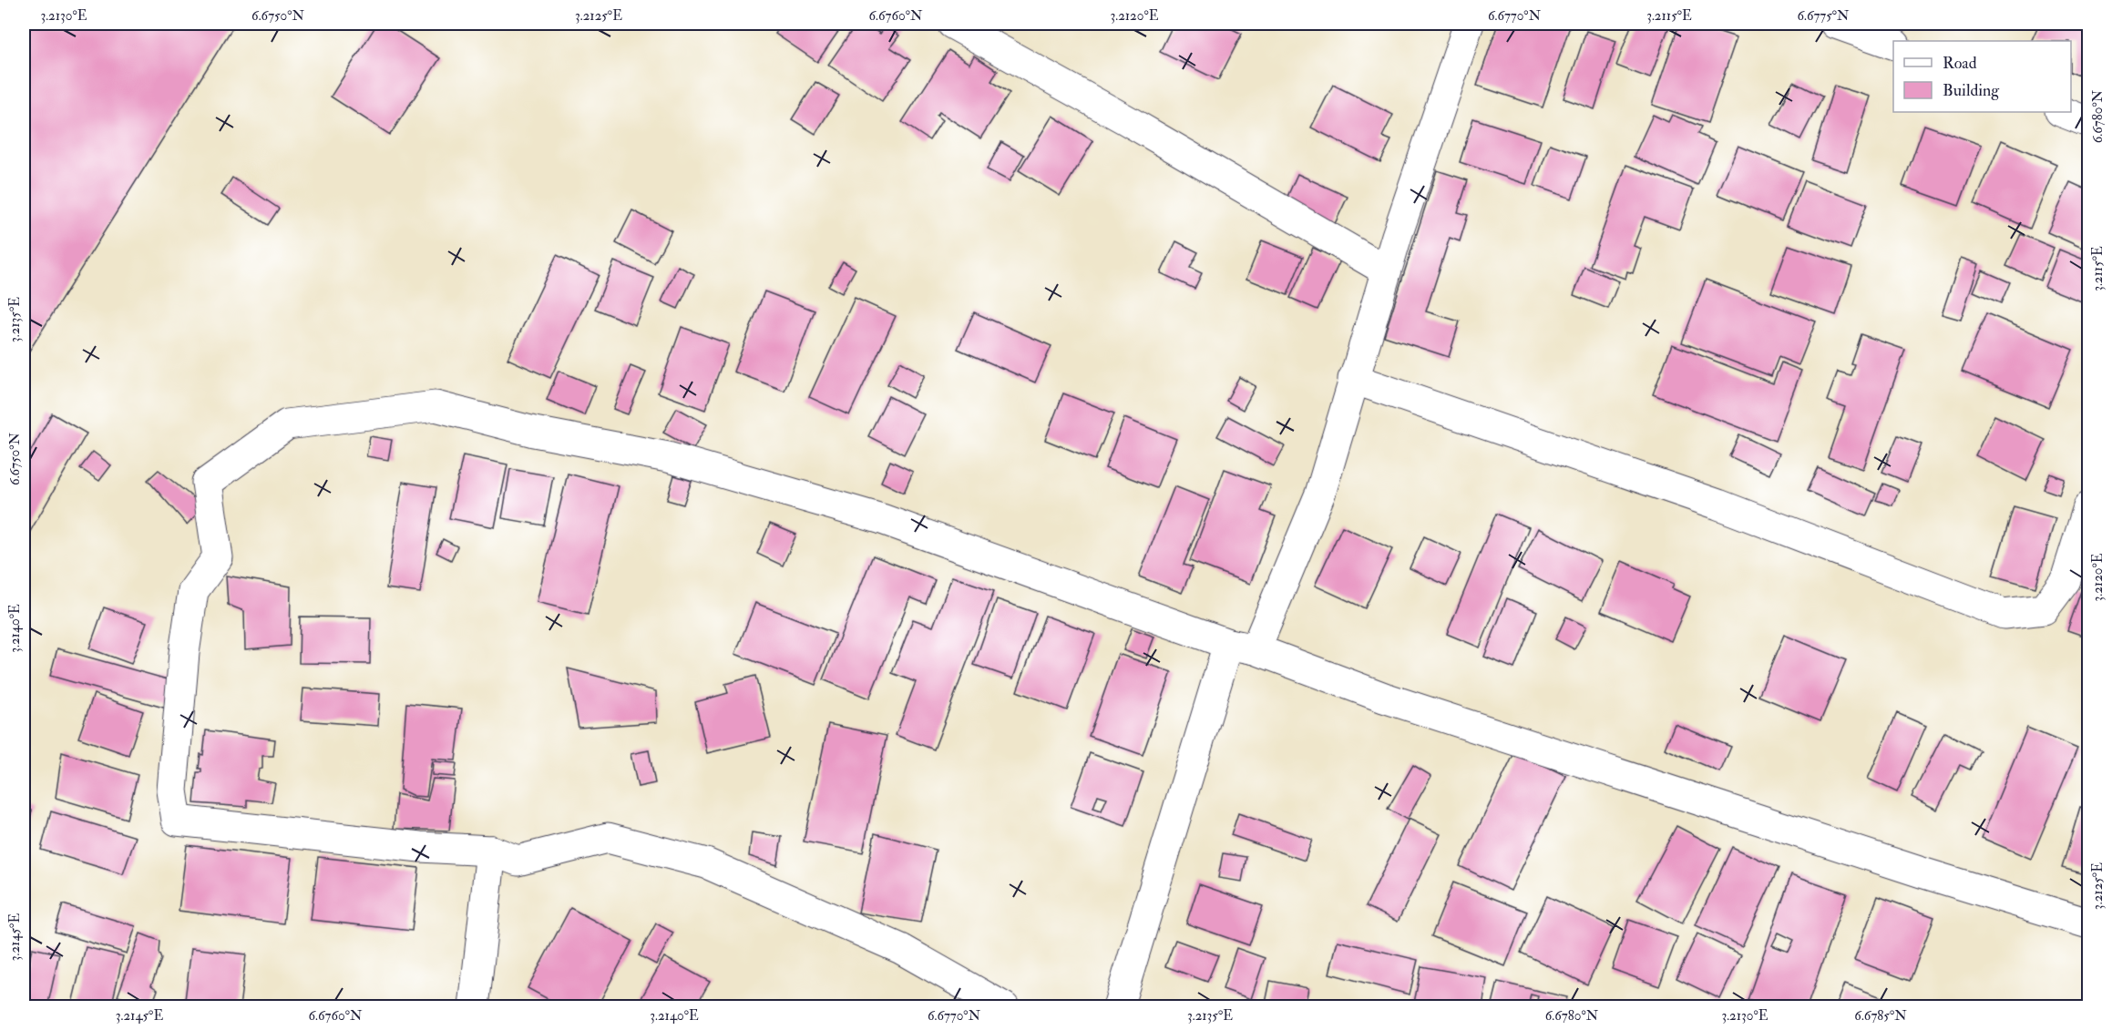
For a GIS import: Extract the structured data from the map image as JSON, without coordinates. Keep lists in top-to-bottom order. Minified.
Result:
{"legend":["Road","Building"],"coordinates":["3.2130°E","6.6750°N","3.2125°E","6.6760°N","3.2120°E","6.6770°N","3.2115°E","6.6775°N","6.6780°N","3.2135°E","3.2140°E","3.2145°E","6.6785°N"]}
